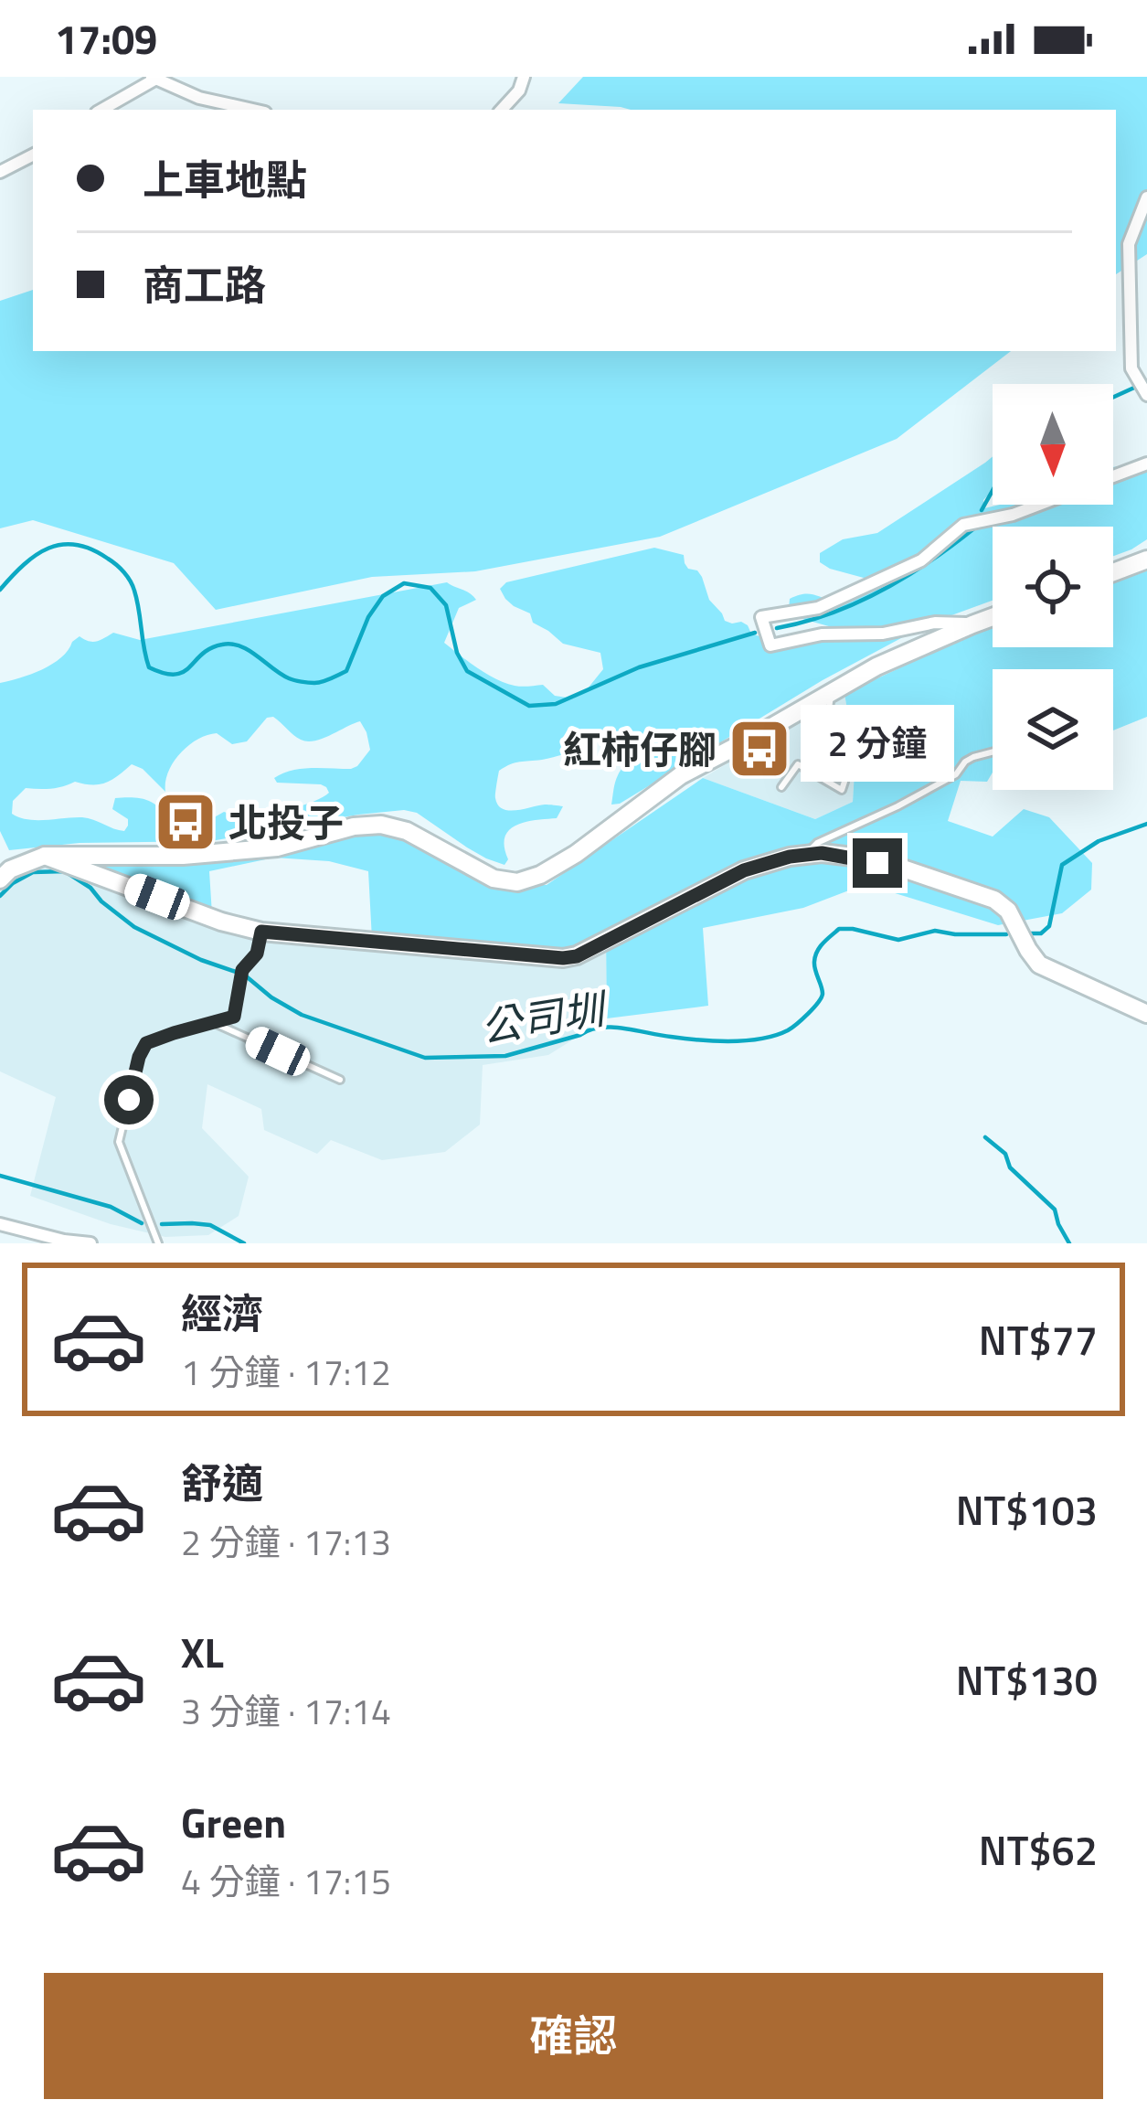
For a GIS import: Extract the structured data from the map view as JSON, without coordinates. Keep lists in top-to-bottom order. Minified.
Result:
{"water":["公司圳"],"places":{"bus stop":["紅柿仔腳","北投子"]},"north":"bottom","page":{"status":"17:09","banner":["上車地點","商工路"],"bubble":"2 分鐘","list":[{"name":"經濟","note":"1 分鐘 · 17:12","value":"NT$77"},{"name":"舒適","note":"2 分鐘 · 17:13","value":"NT$103"},{"name":"XL","note":"3 分鐘 · 17:14","value":"NT$130"},{"name":"Green","note":"4 分鐘 · 17:15","value":"NT$62"}],"buttons":"確認"}}
